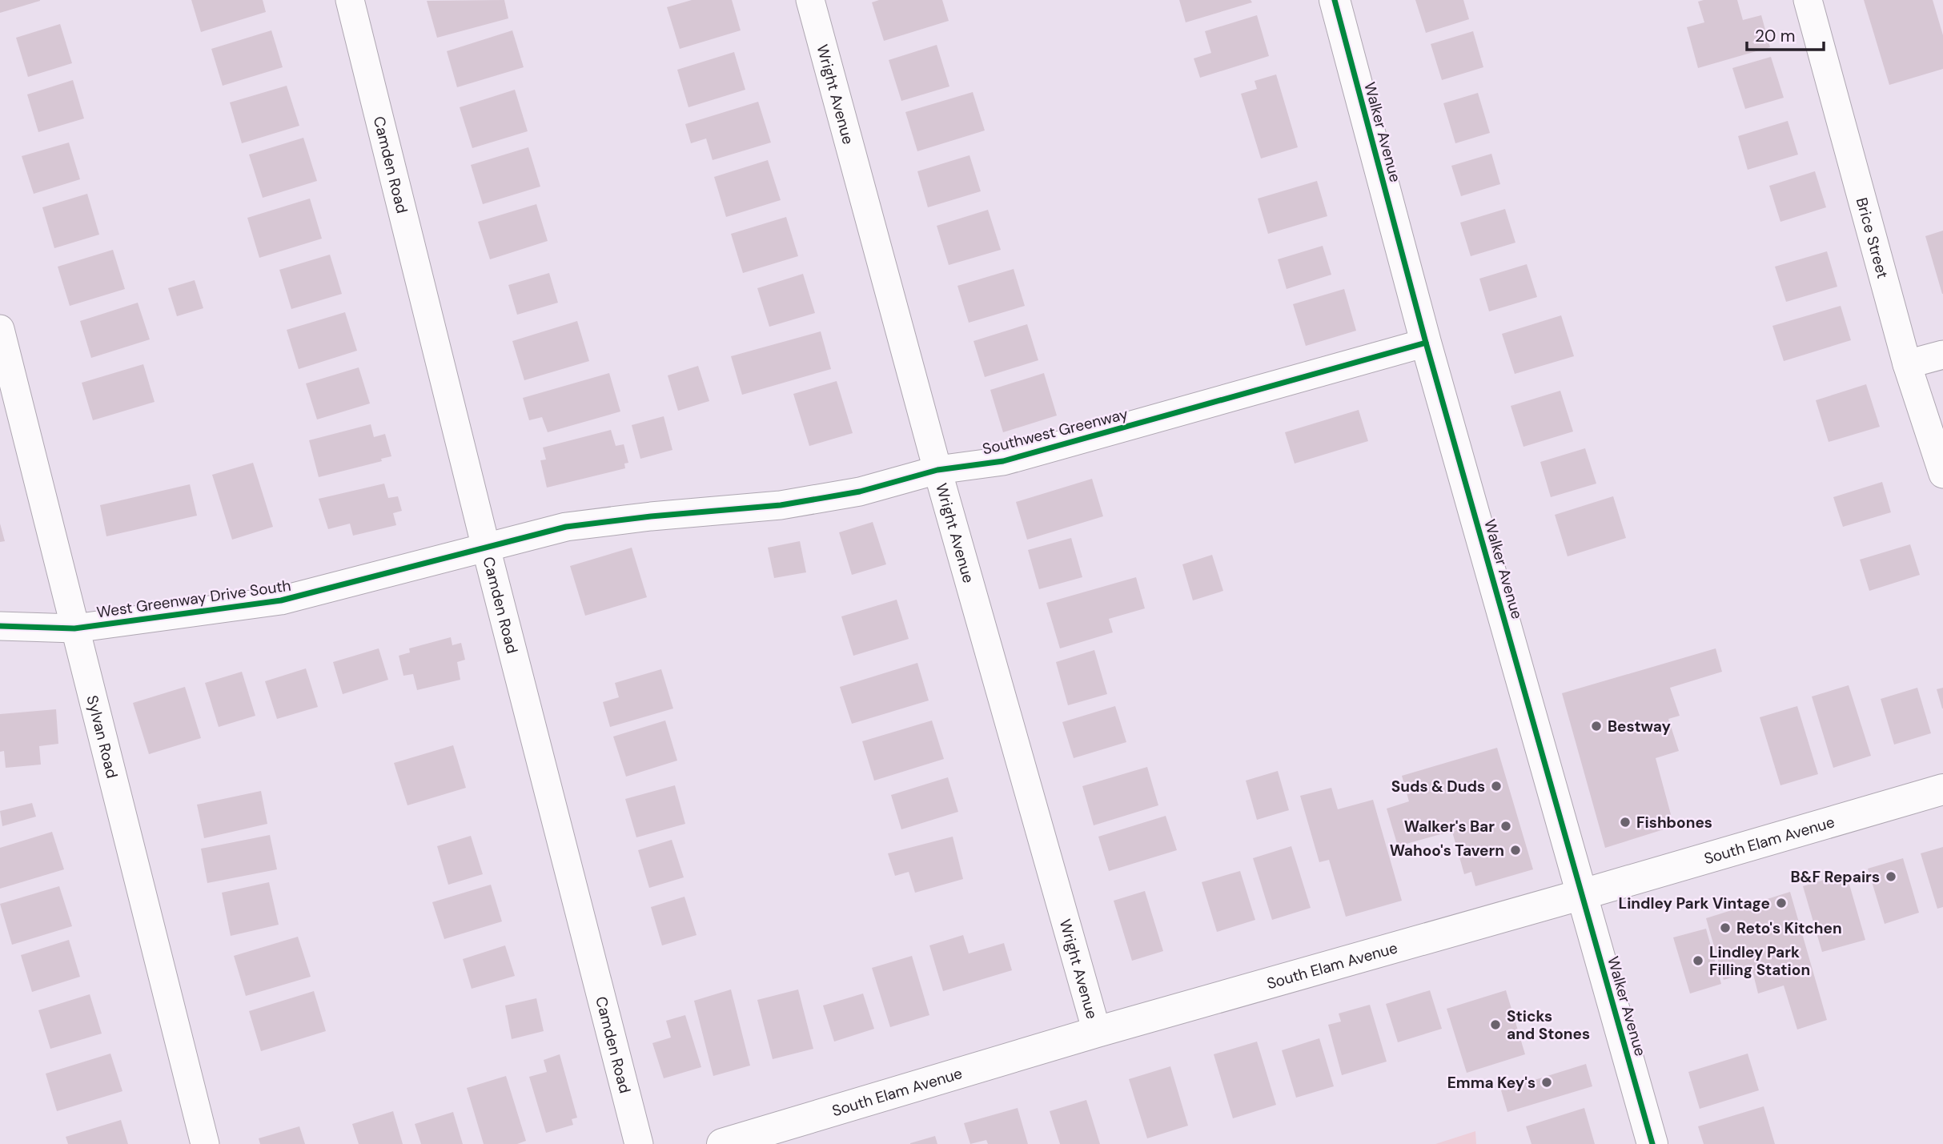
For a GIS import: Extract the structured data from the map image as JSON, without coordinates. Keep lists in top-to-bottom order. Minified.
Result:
{"streets":{"street":["Wright Avenue","Walker Avenue","Camden Road","Brice Street","Southwest Greenway","West Greenway Drive South","Sylvan Road","South Elam Avenue"]},"crossings":[["Wright Avenue","Southwest Greenway"],["Wright Avenue","South Elam Avenue"],["Walker Avenue","Southwest Greenway"],["Walker Avenue","South Elam Avenue"],["Camden Road","Southwest Greenway"],["Camden Road","West Greenway Drive South"],["Southwest Greenway","West Greenway Drive South"],["West Greenway Drive South","Sylvan Road"]],"places":["Bestway","Suds & Duds","Fishbones","Walker's Bar","Wahoo's Tavern","B&F Repairs","Lindley Park Vintage","Reto's Kitchen","Lindley Park Filling Station","Sticks and Stones","Emma Key's"],"scale_bar":"20 m"}
